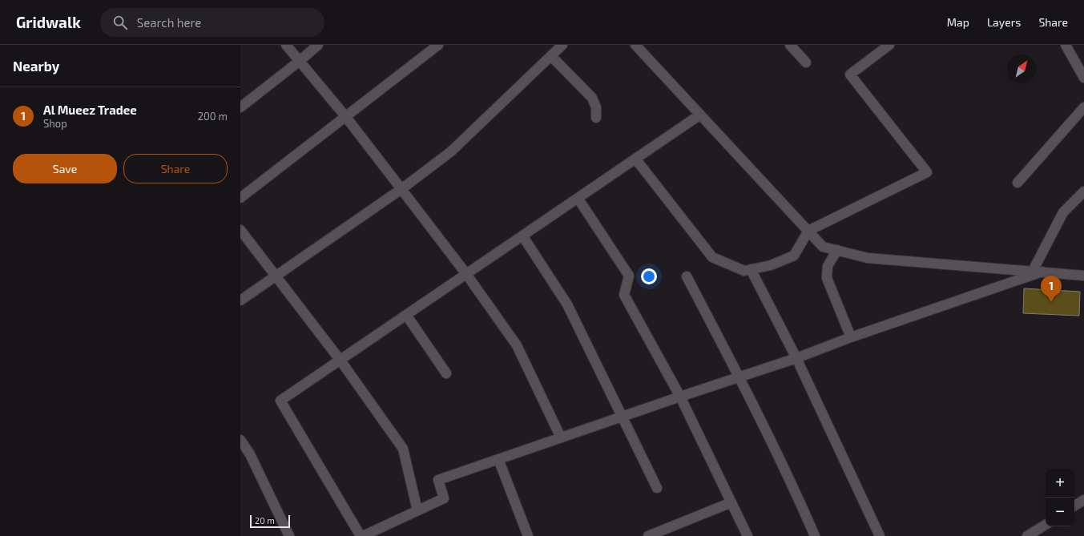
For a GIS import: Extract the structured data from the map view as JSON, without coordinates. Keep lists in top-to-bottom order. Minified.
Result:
{"scale_bar":"20 m","north":"top right","page":{"header":"Gridwalk","search":"Search here","nav":["Map","Layers","Share"],"heading":"Nearby","list":[{"mark":"1","name":"Al Mueez Tradee","note":"Shop","value":"200 m"}],"buttons":["Save","Share"],"pins":"1","map_buttons":["+","−"],"scale":"20 m"}}
